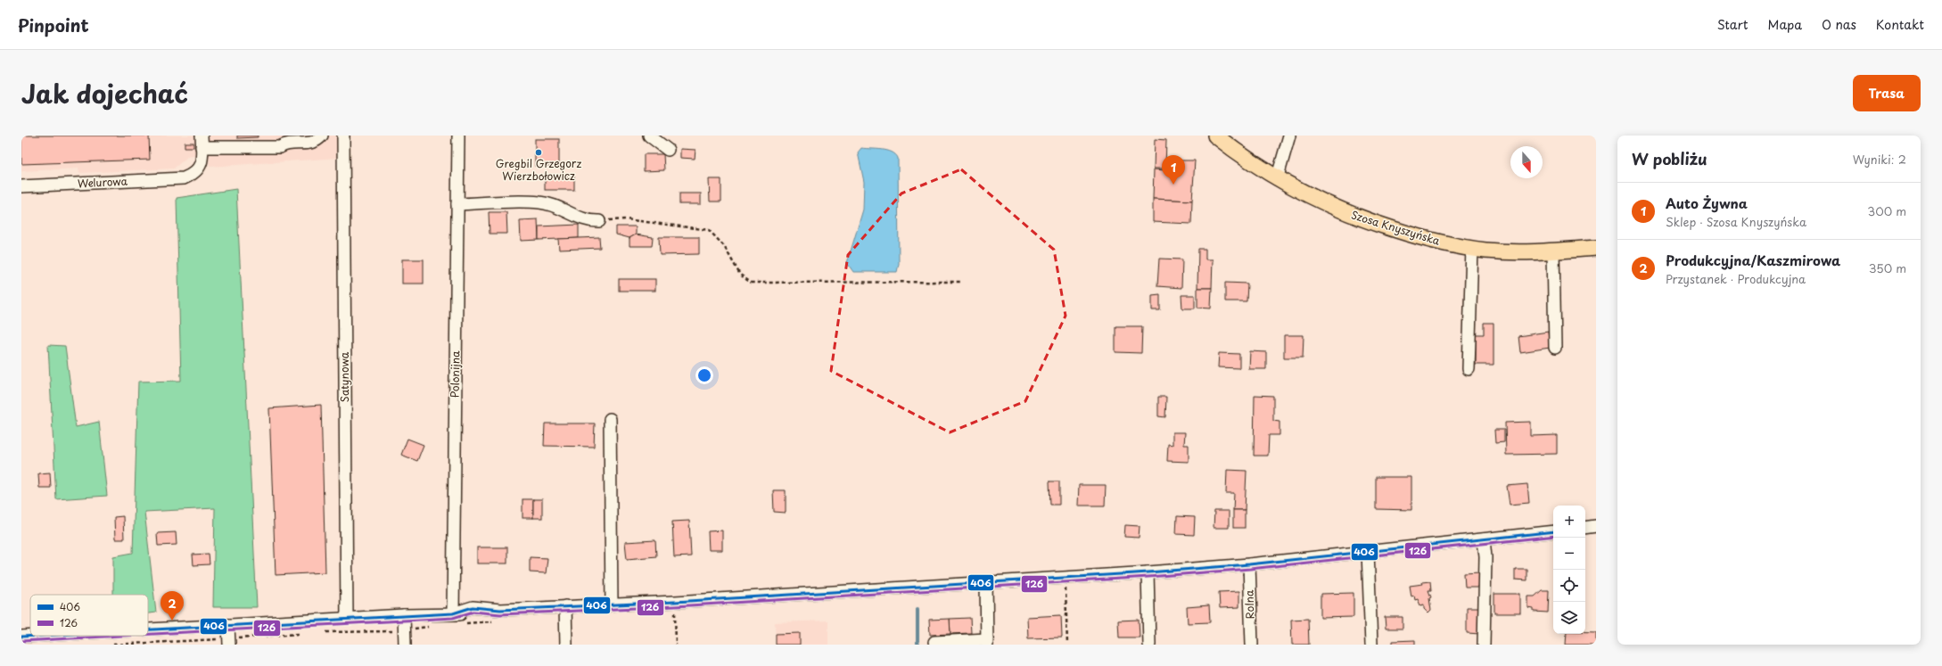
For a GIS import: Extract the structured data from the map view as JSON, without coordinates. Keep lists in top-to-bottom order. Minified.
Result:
{"streets":{"main road":["Szosa Knyszyńska"],"street":["Welurowa","Polonijna","Satynowa","Rolna"]},"places":["Gregbil Grzegorz Wierzbołowicz"],"lines":["transit line 406","transit line 126"],"legend":["406","126"],"north":"bottom","page":{"header":"Pinpoint","nav":["Start","Mapa","O nas","Kontakt"],"title":"Jak dojechać","buttons":"Trasa","heading":["W pobliżu","Wyniki: 2"],"pins":["1","2"],"list":[{"mark":"1","name":"Auto Żywna","note":"Sklep · Szosa Knyszyńska","value":"300 m"},{"mark":"2","name":"Produkcyjna/Kaszmirowa","note":"Przystanek · Produkcyjna","value":"350 m"}],"map_buttons":["+","−"]}}
